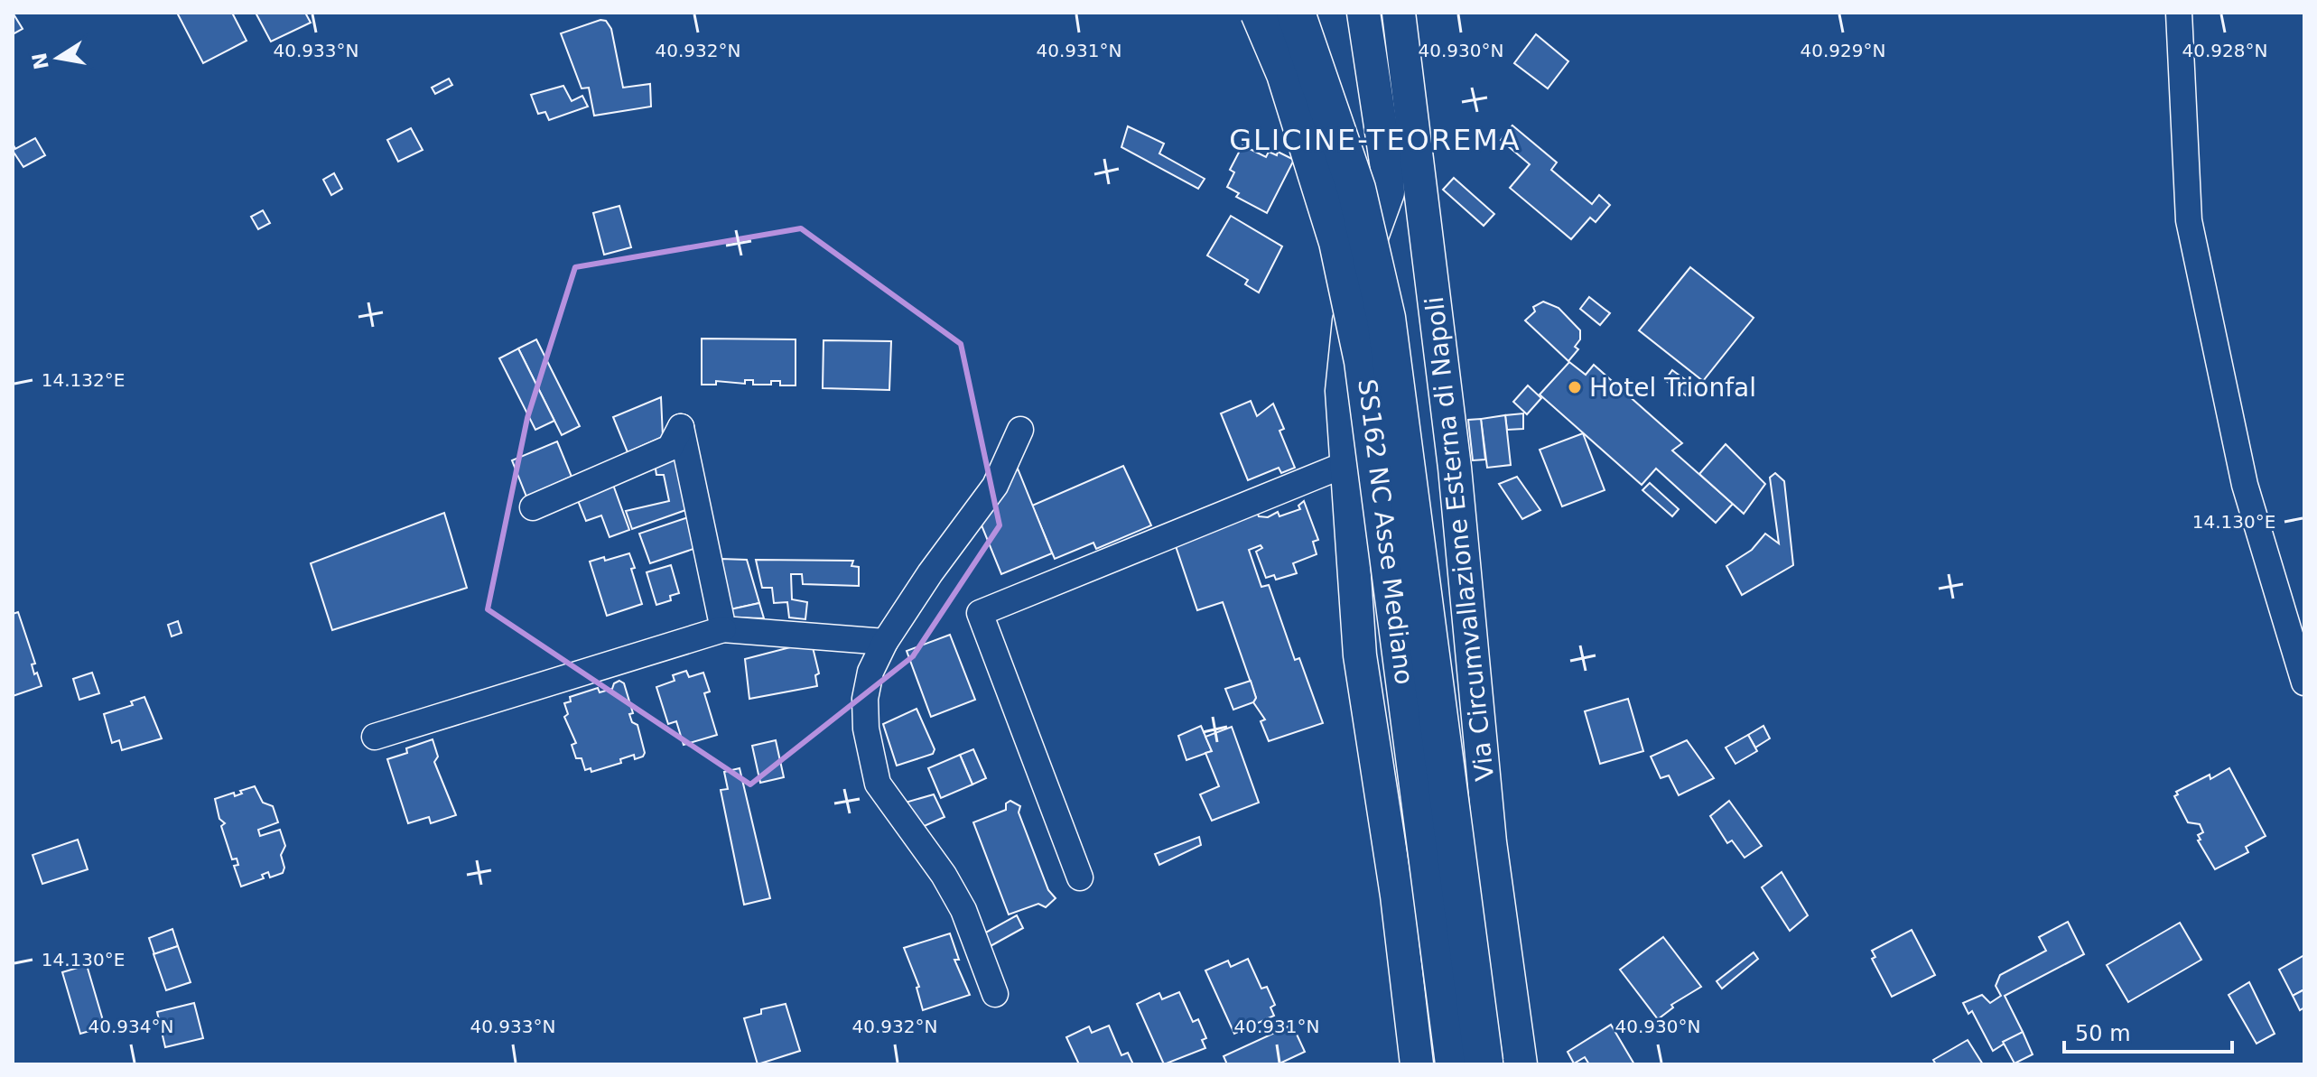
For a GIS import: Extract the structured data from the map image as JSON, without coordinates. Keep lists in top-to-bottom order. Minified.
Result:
{"streets":{"highway":["SS162 NC Asse Mediano"],"main road":["Via Circumvallazione Esterna di Napoli"]},"districts":["GLICINE-TEOREMA"],"places":["Hotel Trionfal"],"scale_bar":"50 m","north":"left","coordinates":["40.933°N","40.932°N","40.931°N","40.930°N","40.929°N","40.928°N","14.132°E","14.130°E","40.934°N"]}
